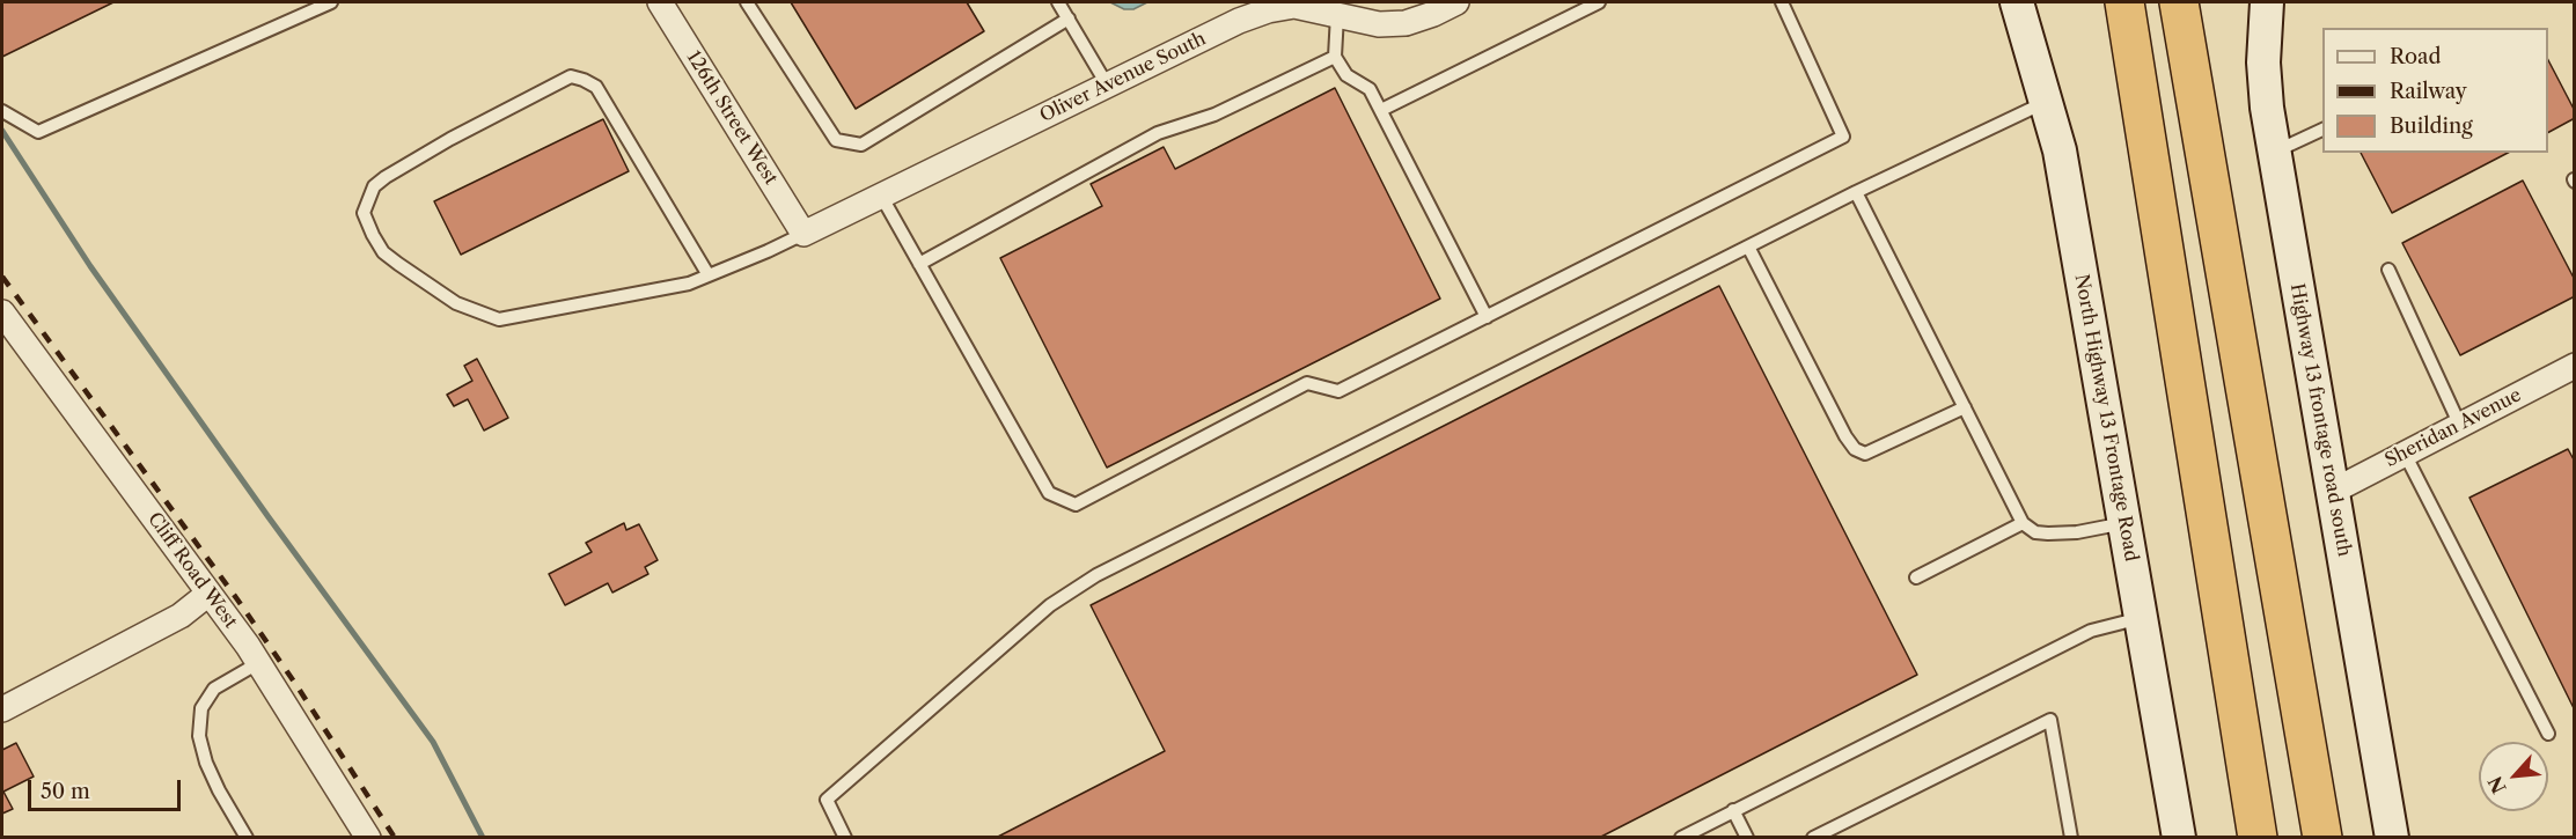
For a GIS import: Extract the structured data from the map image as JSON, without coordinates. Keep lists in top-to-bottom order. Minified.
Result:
{"streets":{"street":["Oliver Avenue South","126th Street West","North Highway 13 Frontage Road","Highway 13 frontage road south","Sheridan Avenue","Cliff Road West"]},"crossings":[["Oliver Avenue South","126th Street West"],["Highway 13 frontage road south","Sheridan Avenue"]],"legend":["Road","Railway","Building"],"scale_bar":"50 m","north":"bottom left"}
